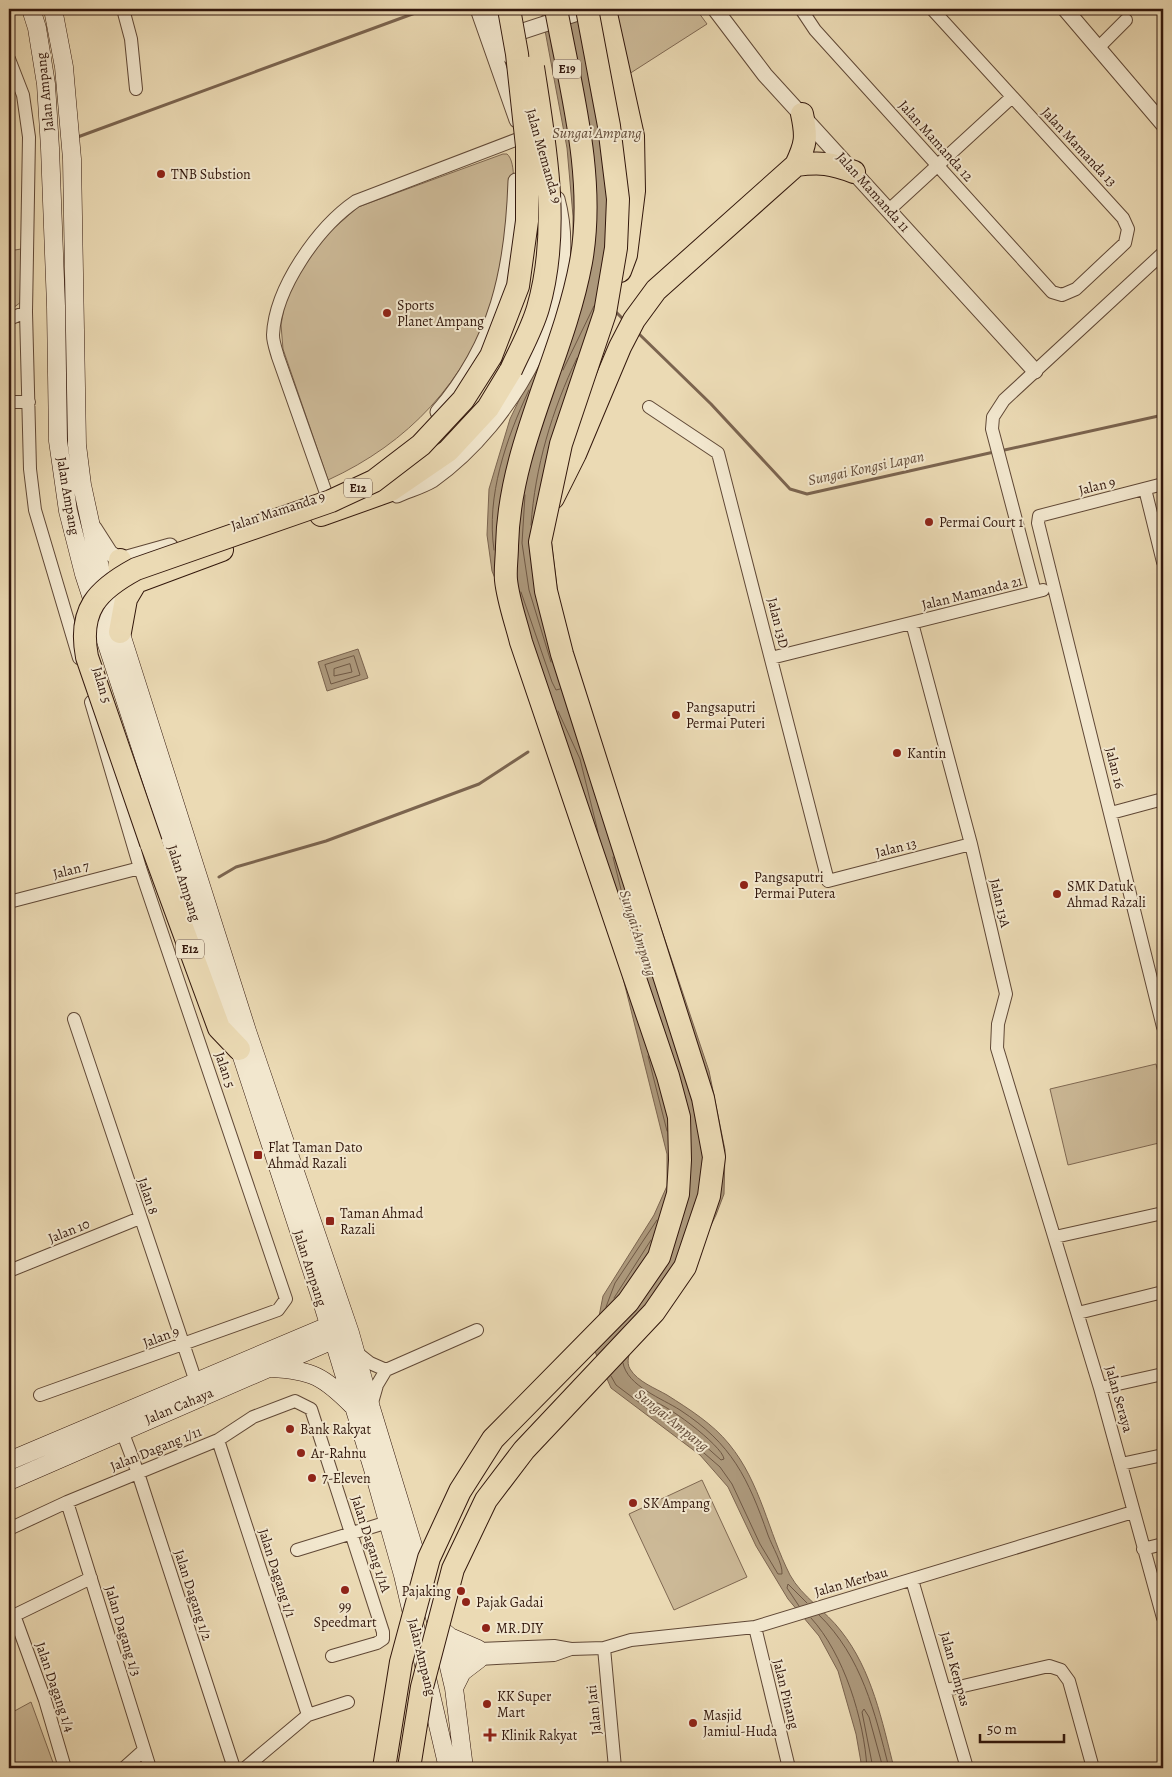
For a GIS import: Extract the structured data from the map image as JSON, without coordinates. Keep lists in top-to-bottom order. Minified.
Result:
{"streets":{"highway":["E19","E12"],"main road":["Jalan Ampang","Jalan Cahaya"],"street":["Jalan Mamanda 12","Jalan Mamanda 13","Jalan Memanda 9","Jalan Mamanda 11","Jalan 9","Jalan Mamanda 9","Jalan Mamanda 21","Jalan 13D","Jalan 5","Jalan 16","Jalan 13","Jalan 7","Jalan 13A","Jalan 8","Jalan 10","Jalan Seraya","Jalan Dagang 1/11","Jalan Dagang 1/1A","Jalan Dagang 1/1","Jalan Merbau","Jalan Dagang 1/2","Jalan Dagang 1/3","Jalan Kempas","Jalan Dagang 1/4","Jalan Pinang","Jalan Jati"]},"crossings":[["Jalan Ampang","E12"],["Jalan Ampang","Jalan Cahaya"],["Jalan Ampang","Jalan Merbau"],["Jalan Mamanda 12","Jalan Mamanda 13"],["Jalan Memanda 9","E12"],["Jalan Memanda 9","Jalan Mamanda 9"],["Jalan Mamanda 11","Jalan Mamanda 21"],["Jalan 9","Jalan 5"],["Jalan 9","Jalan 16"],["Jalan 9","Jalan 8"],["E12","Jalan Mamanda 9"],["Jalan Mamanda 21","Jalan 13D"],["Jalan Mamanda 21","Jalan 13A"],["Jalan 13D","Jalan 13"],["Jalan 5","Jalan 7"],["Jalan 13","Jalan 13A"],["Jalan 13A","Jalan Seraya"],["Jalan 8","Jalan 10"],["Jalan 8","Jalan Cahaya"],["Jalan Seraya","Jalan Merbau"],["Jalan Cahaya","Jalan Dagang 1/2"],["Jalan Dagang 1/11","Jalan Dagang 1/1A"],["Jalan Dagang 1/11","Jalan Dagang 1/1"],["Jalan Dagang 1/11","Jalan Dagang 1/2"],["Jalan Dagang 1/11","Jalan Dagang 1/3"],["Jalan Merbau","Jalan Kempas"],["Jalan Merbau","Jalan Pinang"],["Jalan Merbau","Jalan Jati"]],"water":["Sungai Ampang","Sungai Kongsi Lapan"],"places":{"other":["TNB Substion","Sports Planet Ampang","Permai Court 1","Pangsaputri Permai Puteri","Kantin","Pangsaputri Permai Putera","SMK Datuk Ahmad Razali","Bank Rakyat","Ar-Rahnu","7-Eleven","SK Ampang","99 Speedmart","Pajaking","Pajak Gadai","MR.DIY","KK Super Mart","Masjid Jamiul-Huda"],"transit":["Flat Taman Dato Ahmad Razali","Taman Ahmad Razali"],"health":["Klinik Rakyat"]},"scale_bar":"50 m"}
